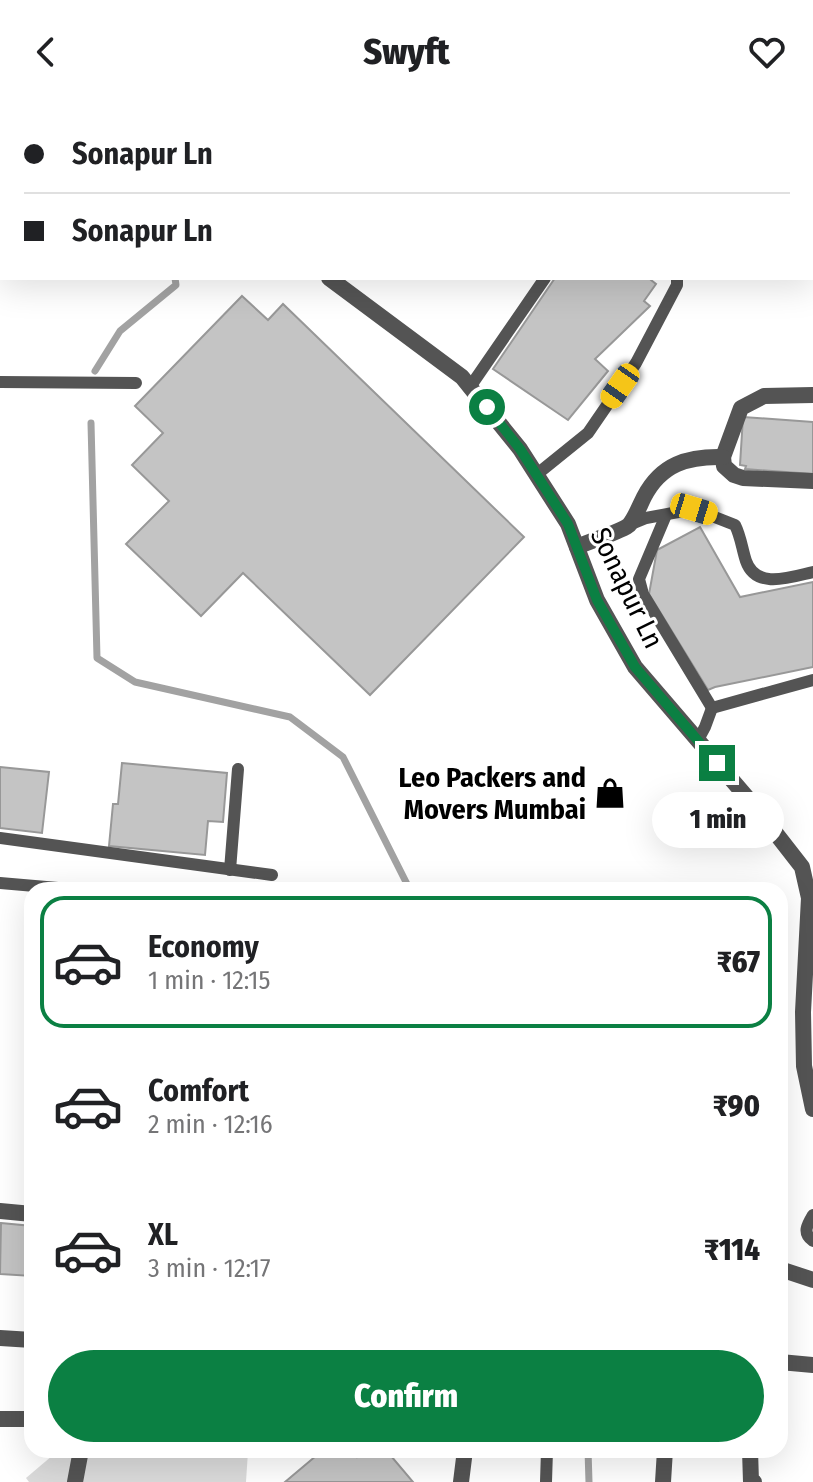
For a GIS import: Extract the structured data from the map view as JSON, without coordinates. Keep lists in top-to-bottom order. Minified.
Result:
{"streets":{"street":["Sonapur Ln"]},"places":{"shop":["Leo Packers and Movers Mumbai"]},"page":{"header":"Swyft","banner":["Sonapur Ln","Sonapur Ln"],"bubble":"1 min","list":[{"name":"Economy","note":"1 min · 12:15","value":"₹67"},{"name":"Comfort","note":"2 min · 12:16","value":"₹90"},{"name":"XL","note":"3 min · 12:17","value":"₹114"}],"buttons":"Confirm"}}
